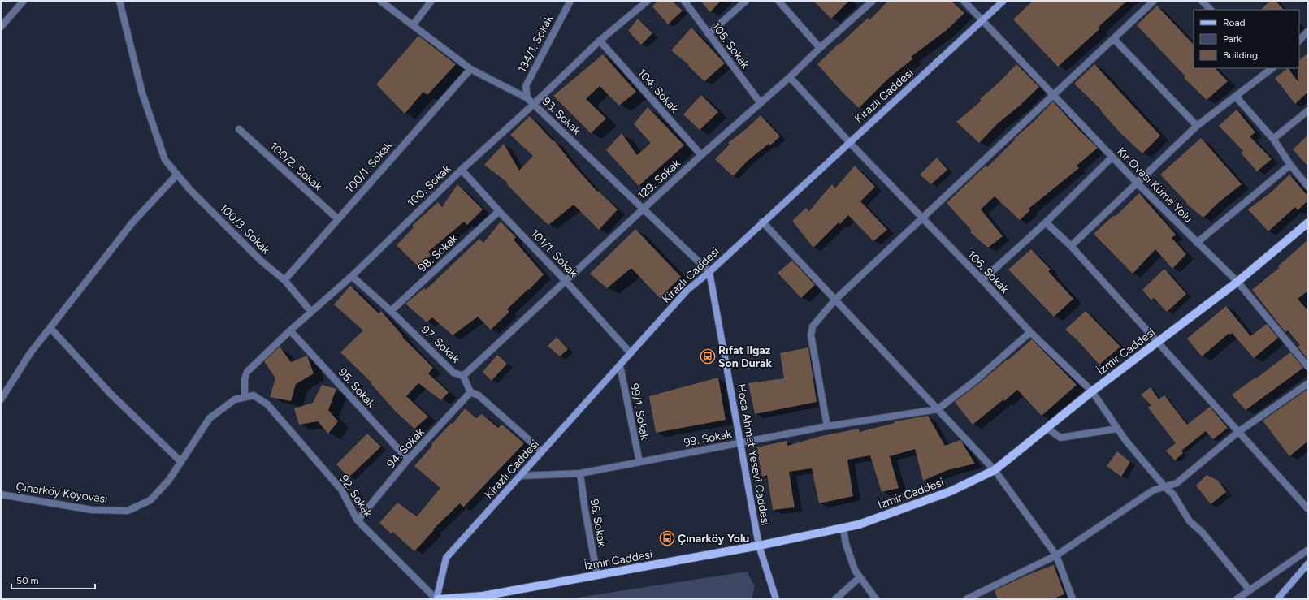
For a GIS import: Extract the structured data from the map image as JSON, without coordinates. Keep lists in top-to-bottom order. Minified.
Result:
{"streets":{"main road":["Kirazlı Caddesi","İzmir Caddesi","Hoca Ahmet Yesevi Caddesi"],"street":["134/1. Sokak","105. Sokak","104. Sokak","93. Sokak","100/2. Sokak","100/1. Sokak","129. Sokak","Kır Ovası Küme Yolu","100. Sokak","100/3. Sokak","98. Sokak","101/1. Sokak","106. Sokak","97. Sokak","95. Sokak","99/1. Sokak","99. Sokak","94. Sokak","Çınarköy Koyovası","92. Sokak","96. Sokak"]},"crossings":[["134/1. Sokak","93. Sokak"],["105. Sokak","129. Sokak"],["104. Sokak","129. Sokak"],["104. Sokak","100. Sokak"],["Kirazlı Caddesi","93. Sokak"],["Kirazlı Caddesi","Kır Ovası Küme Yolu"],["Kirazlı Caddesi","101/1. Sokak"],["Kirazlı Caddesi","106. Sokak"],["Kirazlı Caddesi","İzmir Caddesi"],["Kirazlı Caddesi","99/1. Sokak"],["Kirazlı Caddesi","99. Sokak"],["Kirazlı Caddesi","Hoca Ahmet Yesevi Caddesi"],["Kirazlı Caddesi","92. Sokak"],["93. Sokak","100/1. Sokak"],["93. Sokak","129. Sokak"],["93. Sokak","100. Sokak"],["93. Sokak","Hoca Ahmet Yesevi Caddesi"],["100/2. Sokak","100/1. Sokak"],["100/1. Sokak","100/3. Sokak"],["129. Sokak","101/1. Sokak"],["129. Sokak","106. Sokak"],["129. Sokak","97. Sokak"],["Kır Ovası Küme Yolu","İzmir Caddesi"],["100. Sokak","100/3. Sokak"],["100. Sokak","101/1. Sokak"],["100. Sokak","97. Sokak"],["100. Sokak","95. Sokak"],["100. Sokak","Çınarköy Koyovası"],["100. Sokak","92. Sokak"],["98. Sokak","101/1. Sokak"],["98. Sokak","97. Sokak"],["106. Sokak","İzmir Caddesi"],["97. Sokak","94. Sokak"],["İzmir Caddesi","Hoca Ahmet Yesevi Caddesi"],["İzmir Caddesi","92. Sokak"],["İzmir Caddesi","96. Sokak"],["95. Sokak","94. Sokak"],["99/1. Sokak","99. Sokak"],["99. Sokak","Hoca Ahmet Yesevi Caddesi"],["99. Sokak","96. Sokak"],["94. Sokak","92. Sokak"],["Çınarköy Koyovası","92. Sokak"]],"places":{"bus stop":["Rıfat Ilgaz Son Durak","Çınarköy Yolu"]},"legend":["Road","Park","Building"],"scale_bar":"50 m"}
